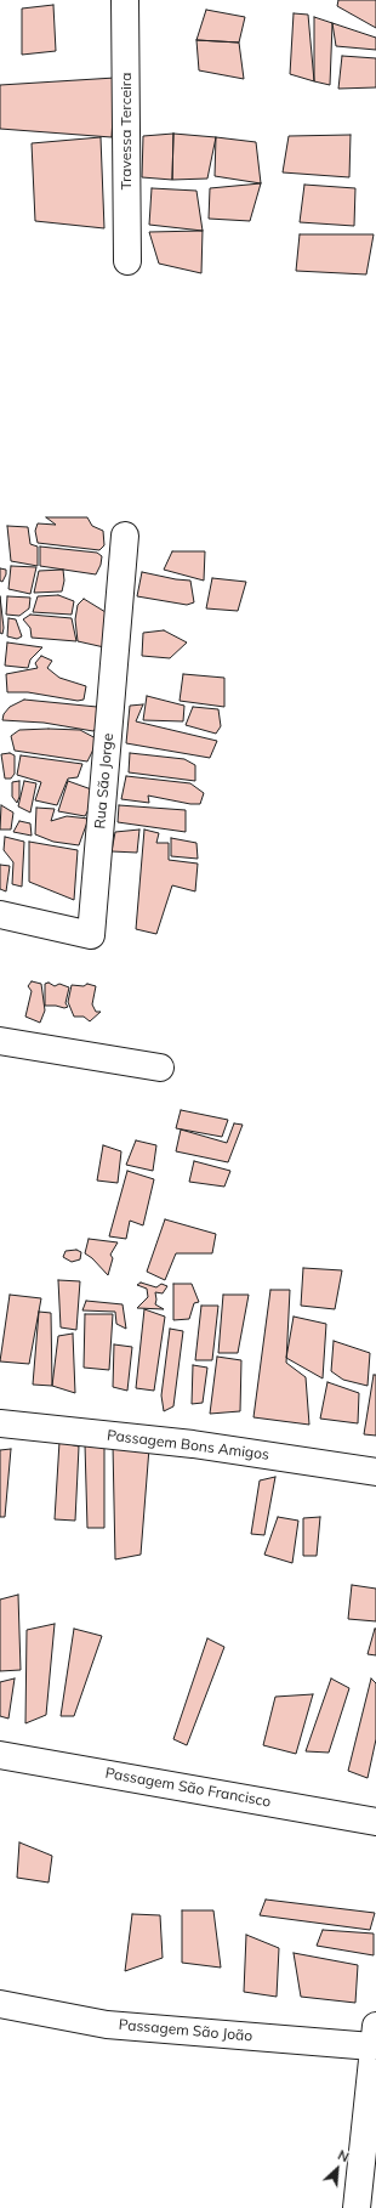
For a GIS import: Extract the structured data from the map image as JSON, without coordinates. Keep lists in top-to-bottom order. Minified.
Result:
{"streets":{"street":["Travessa Terceira","Rua São Jorge","Passagem Bons Amigos","Passagem São Francisco","Passagem São João"]},"north":"top right"}
